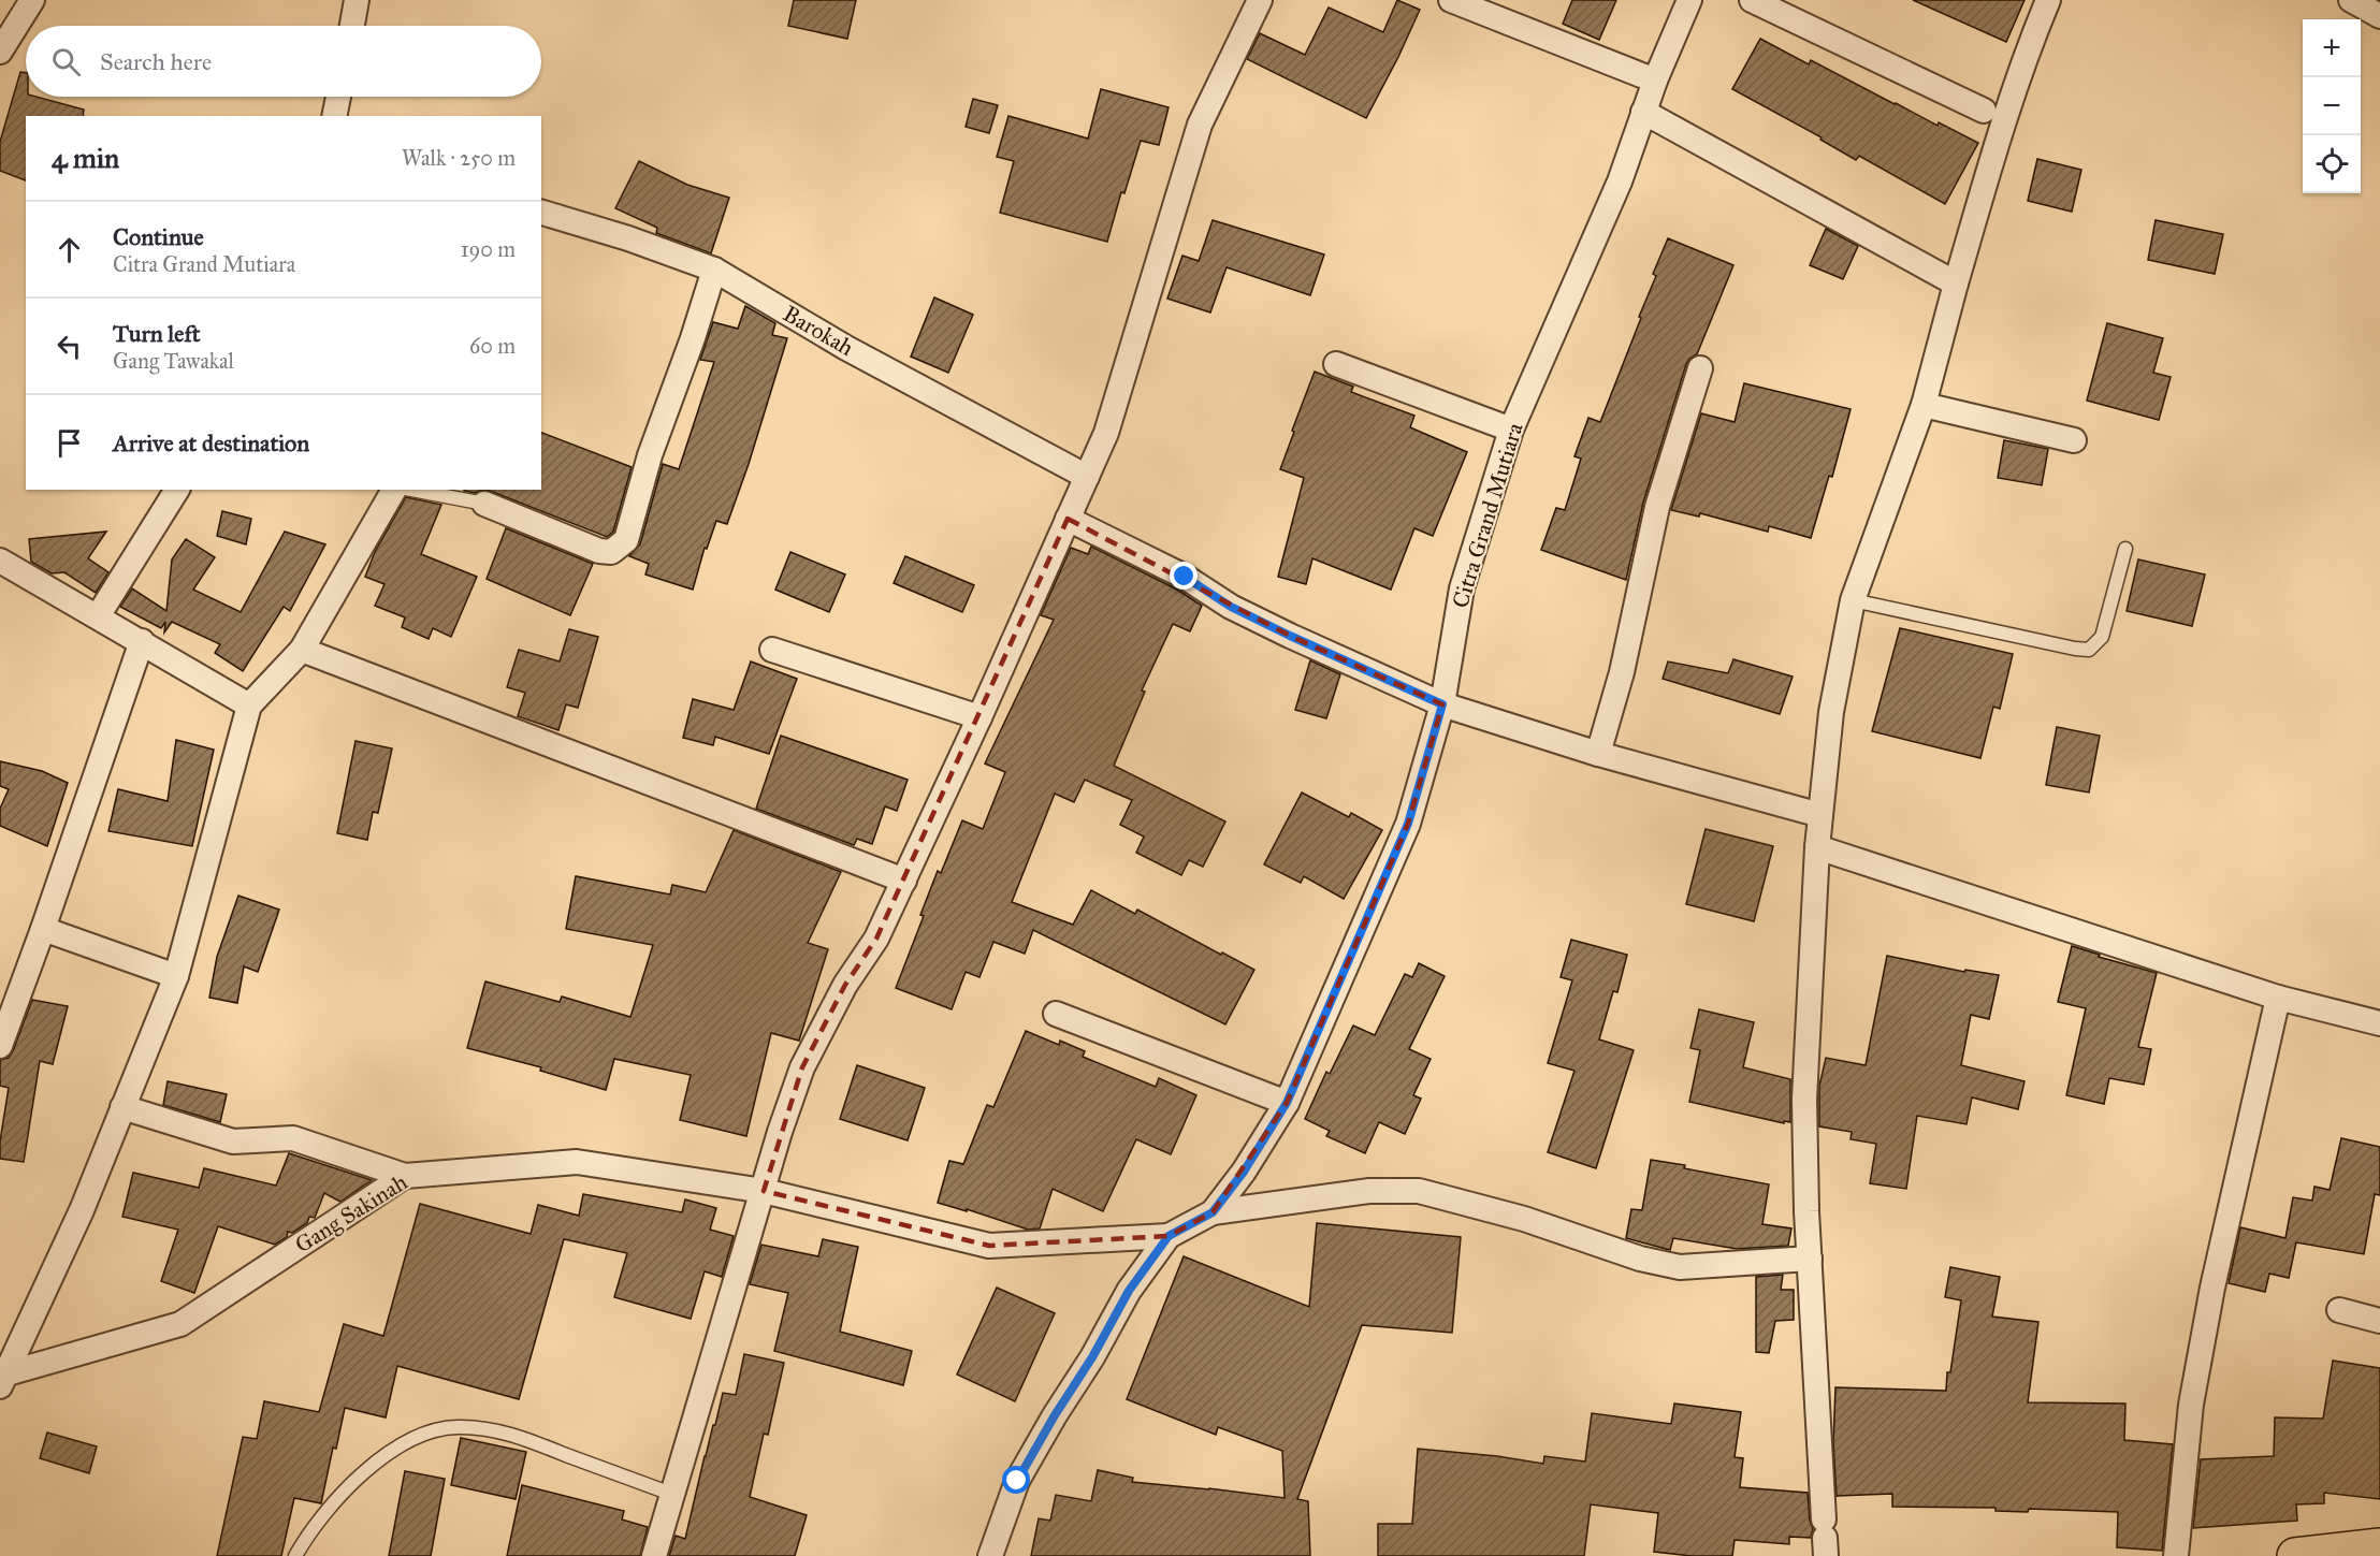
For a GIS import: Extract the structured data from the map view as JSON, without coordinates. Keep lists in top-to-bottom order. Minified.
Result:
{"streets":{"street":["Barokah","Citra Grand Mutiara","Gang Sakinah"]},"crossings":[["Citra Grand Mutiara","Gang Sakinah"]],"page":{"map_buttons":["+","−"],"search":"Search here","heading":["4 min","Walk · 250 m"],"list":[["Continue","Citra Grand Mutiara","190 m"],["Turn left","Gang Tawakal","60 m"],"Arrive at destination"]}}
